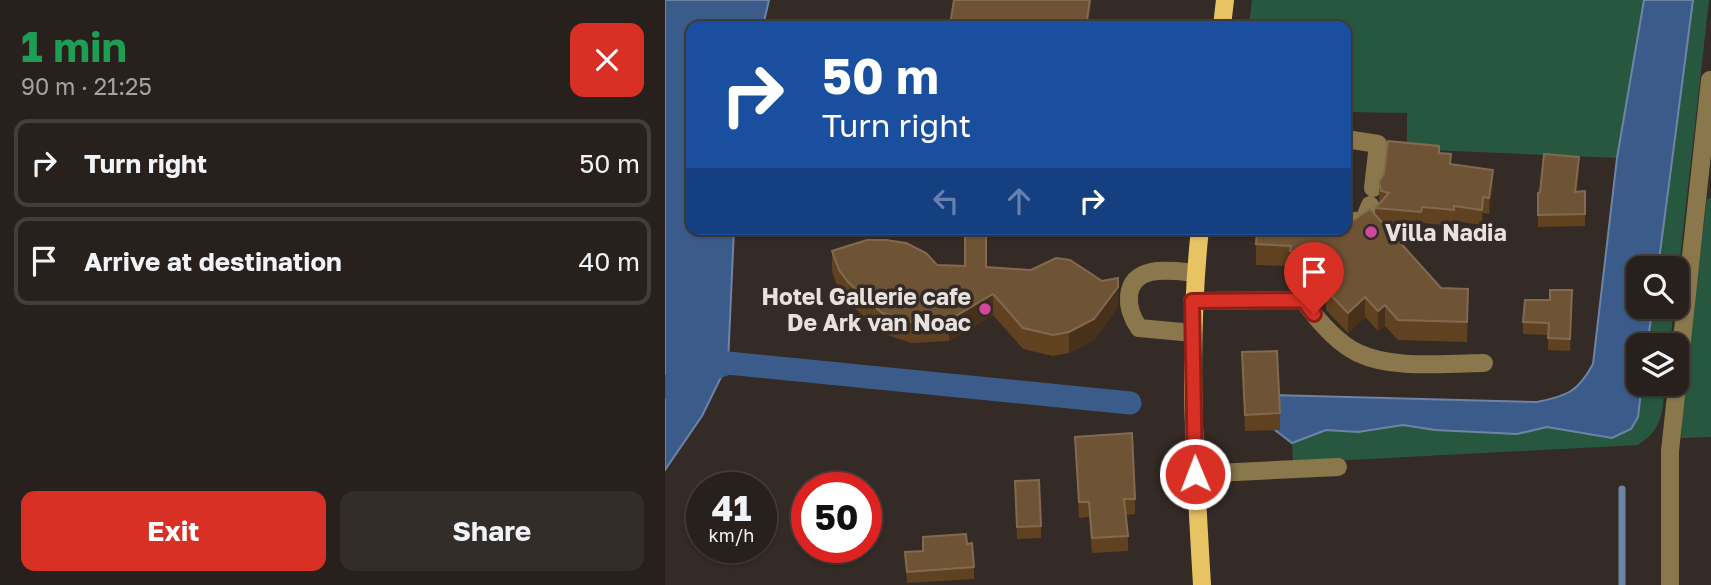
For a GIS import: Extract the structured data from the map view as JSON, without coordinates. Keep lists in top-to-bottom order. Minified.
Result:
{"places":["Villa Nadia","Hotel Gallerie cafe De Ark van Noac"],"page":{"heading":["1 min","90 m · 21:25"],"turn":["50 m","Turn right"],"list":[{"name":"Turn right","value":"50 m"},{"name":"Arrive at destination","value":"40 m"}],"speed":"41 km/h","limit":"50","buttons":["Exit","Share"]}}
